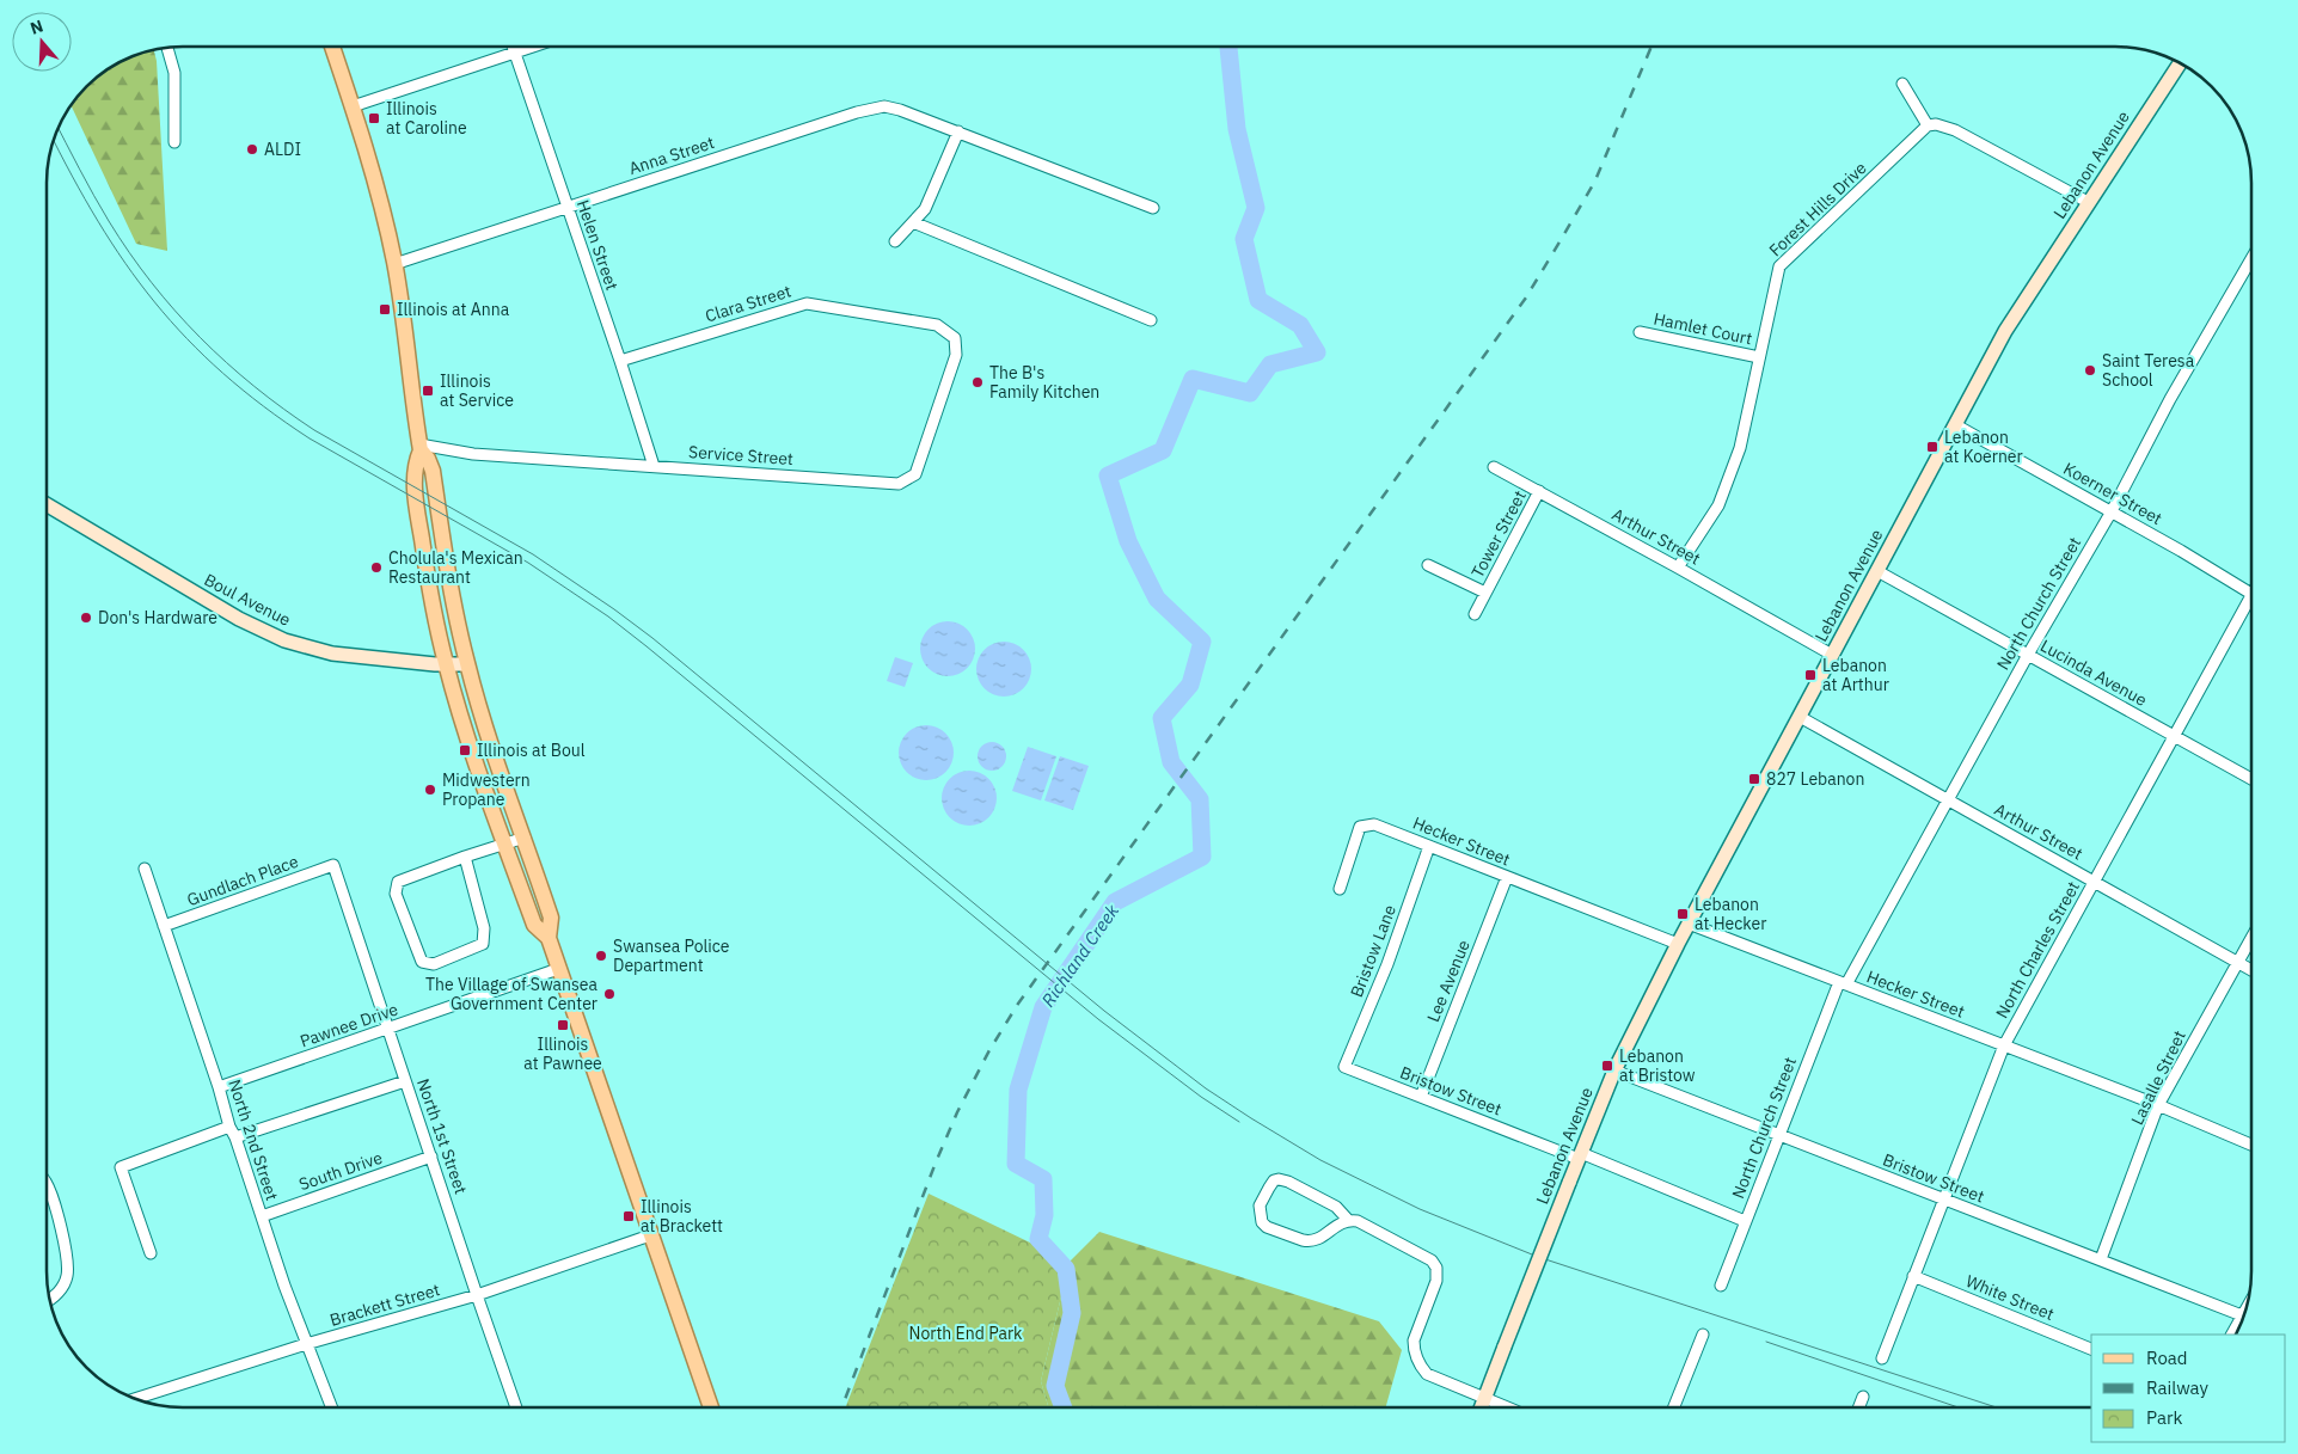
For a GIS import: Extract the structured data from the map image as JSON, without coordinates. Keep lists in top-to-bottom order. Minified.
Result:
{"streets":{"main road":["Lebanon Avenue","Boul Avenue"],"street":["Anna Street","Forest Hills Drive","Helen Street","Clara Street","Hamlet Court","Service Street","Koerner Street","Tower Street","Arthur Street","North Church Street","Lucinda Avenue","Hecker Street","Gundlach Place","North Charles Street","Bristow Lane","Lee Avenue","Pawnee Drive","Lasalle Street","Bristow Street","North 1st Street","North 2nd Street","South Drive","White Street","Brackett Street"]},"crossings":[["Anna Street","Helen Street"],["Lebanon Avenue","Koerner Street"],["Lebanon Avenue","Arthur Street"],["Lebanon Avenue","Lucinda Avenue"],["Lebanon Avenue","Hecker Street"],["Lebanon Avenue","Bristow Street"],["Forest Hills Drive","Hamlet Court"],["Forest Hills Drive","Arthur Street"],["Helen Street","Clara Street"],["Helen Street","Service Street"],["Clara Street","Service Street"],["Koerner Street","North Church Street"],["Koerner Street","North Charles Street"],["Tower Street","Arthur Street"],["Arthur Street","North Church Street"],["Arthur Street","North Charles Street"],["Arthur Street","Lasalle Street"],["North Church Street","Lucinda Avenue"],["North Church Street","Hecker Street"],["North Church Street","Bristow Street"],["Lucinda Avenue","North Charles Street"],["Hecker Street","North Charles Street"],["Hecker Street","Bristow Lane"],["Hecker Street","Lee Avenue"],["Hecker Street","Lasalle Street"],["Gundlach Place","North 1st Street"],["Gundlach Place","North 2nd Street"],["North Charles Street","Bristow Street"],["North Charles Street","White Street"],["Bristow Lane","Bristow Street"],["Lee Avenue","Bristow Street"],["Pawnee Drive","North 1st Street"],["Pawnee Drive","North 2nd Street"],["Lasalle Street","Bristow Street"],["North 1st Street","South Drive"],["North 1st Street","Brackett Street"],["North 2nd Street","South Drive"],["North 2nd Street","Brackett Street"]],"water":["Richland Creek"],"parks":["North End Park"],"places":{"transit":["Illinois at Caroline","Illinois at Anna","Illinois at Service","Lebanon at Koerner","Lebanon at Arthur","Illinois at Boul","827 Lebanon","Lebanon at Hecker","Illinois at Pawnee","Lebanon at Bristow","Illinois at Brackett"],"other":["ALDI","Saint Teresa School","The B's Family Kitchen","Cholula's Mexican Restaurant","Don's Hardware","Midwestern Propane","Swansea Police Department","The Village of Swansea Government Center"]},"legend":["Road","Railway","Park"],"north":"top"}
